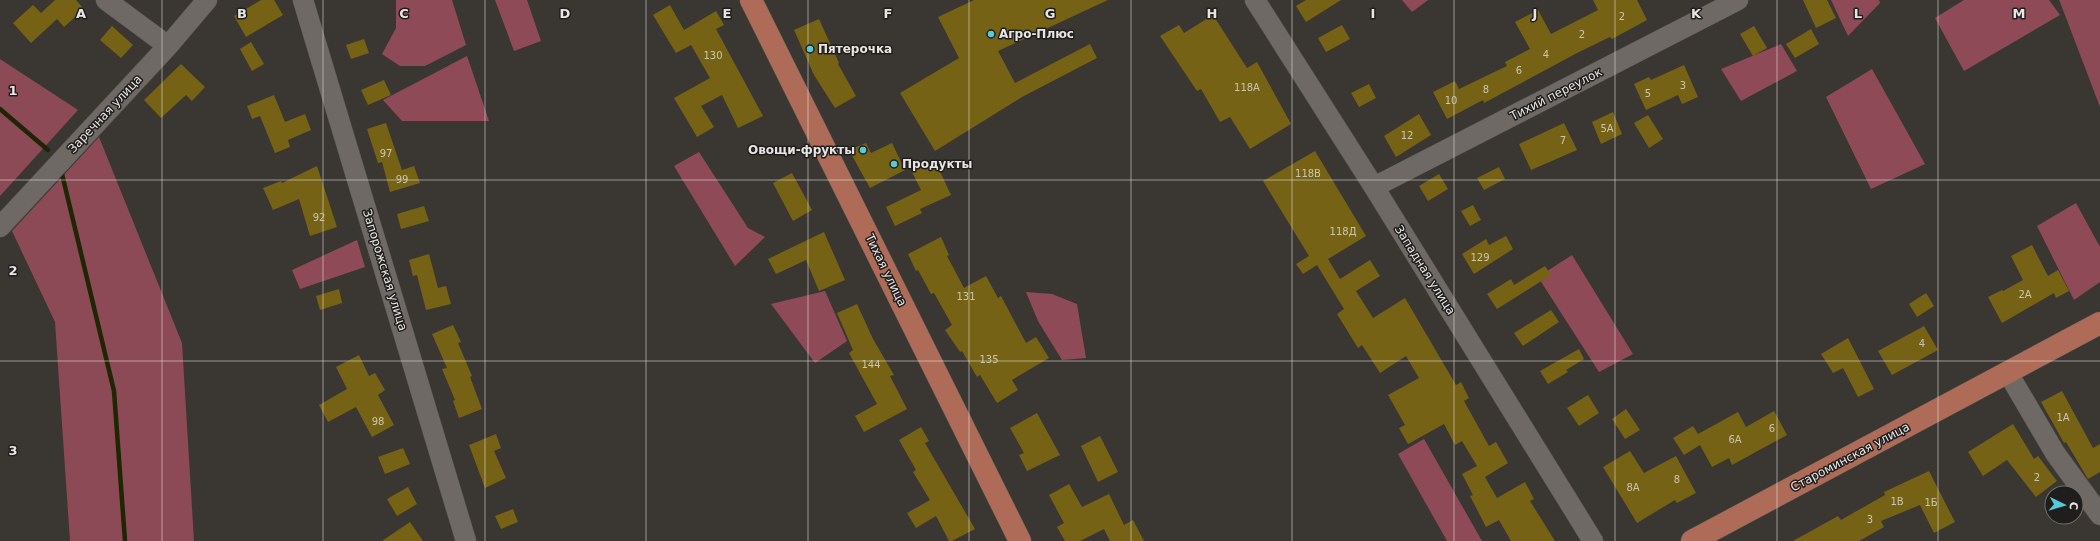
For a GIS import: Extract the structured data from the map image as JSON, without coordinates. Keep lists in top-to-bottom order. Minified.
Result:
{"streets":{"main road":["Тихая улица","Староминская улица"],"street":["Тихий переулок","Заречная улица","Запорожская улица","Западная улица"]},"crossings":[["Тихий переулок","Западная улица"]],"places":["Агро-Плюс","Пятерочка","Овощи-фрукты","Продукты"],"house_numbers":["2","2","4","130","6","3","118А","8","5","10","5А","12","7","97","118В","99","92","118Д","129","2А","131","4","135","144","1А","98","6","6А","2","8","8А","1В","1Б","3"],"north":"right","grid":{"columns":["A","B","C","D","E","F","G","H","I","J","K","L","M"],"rows":["1","2","3"]}}
